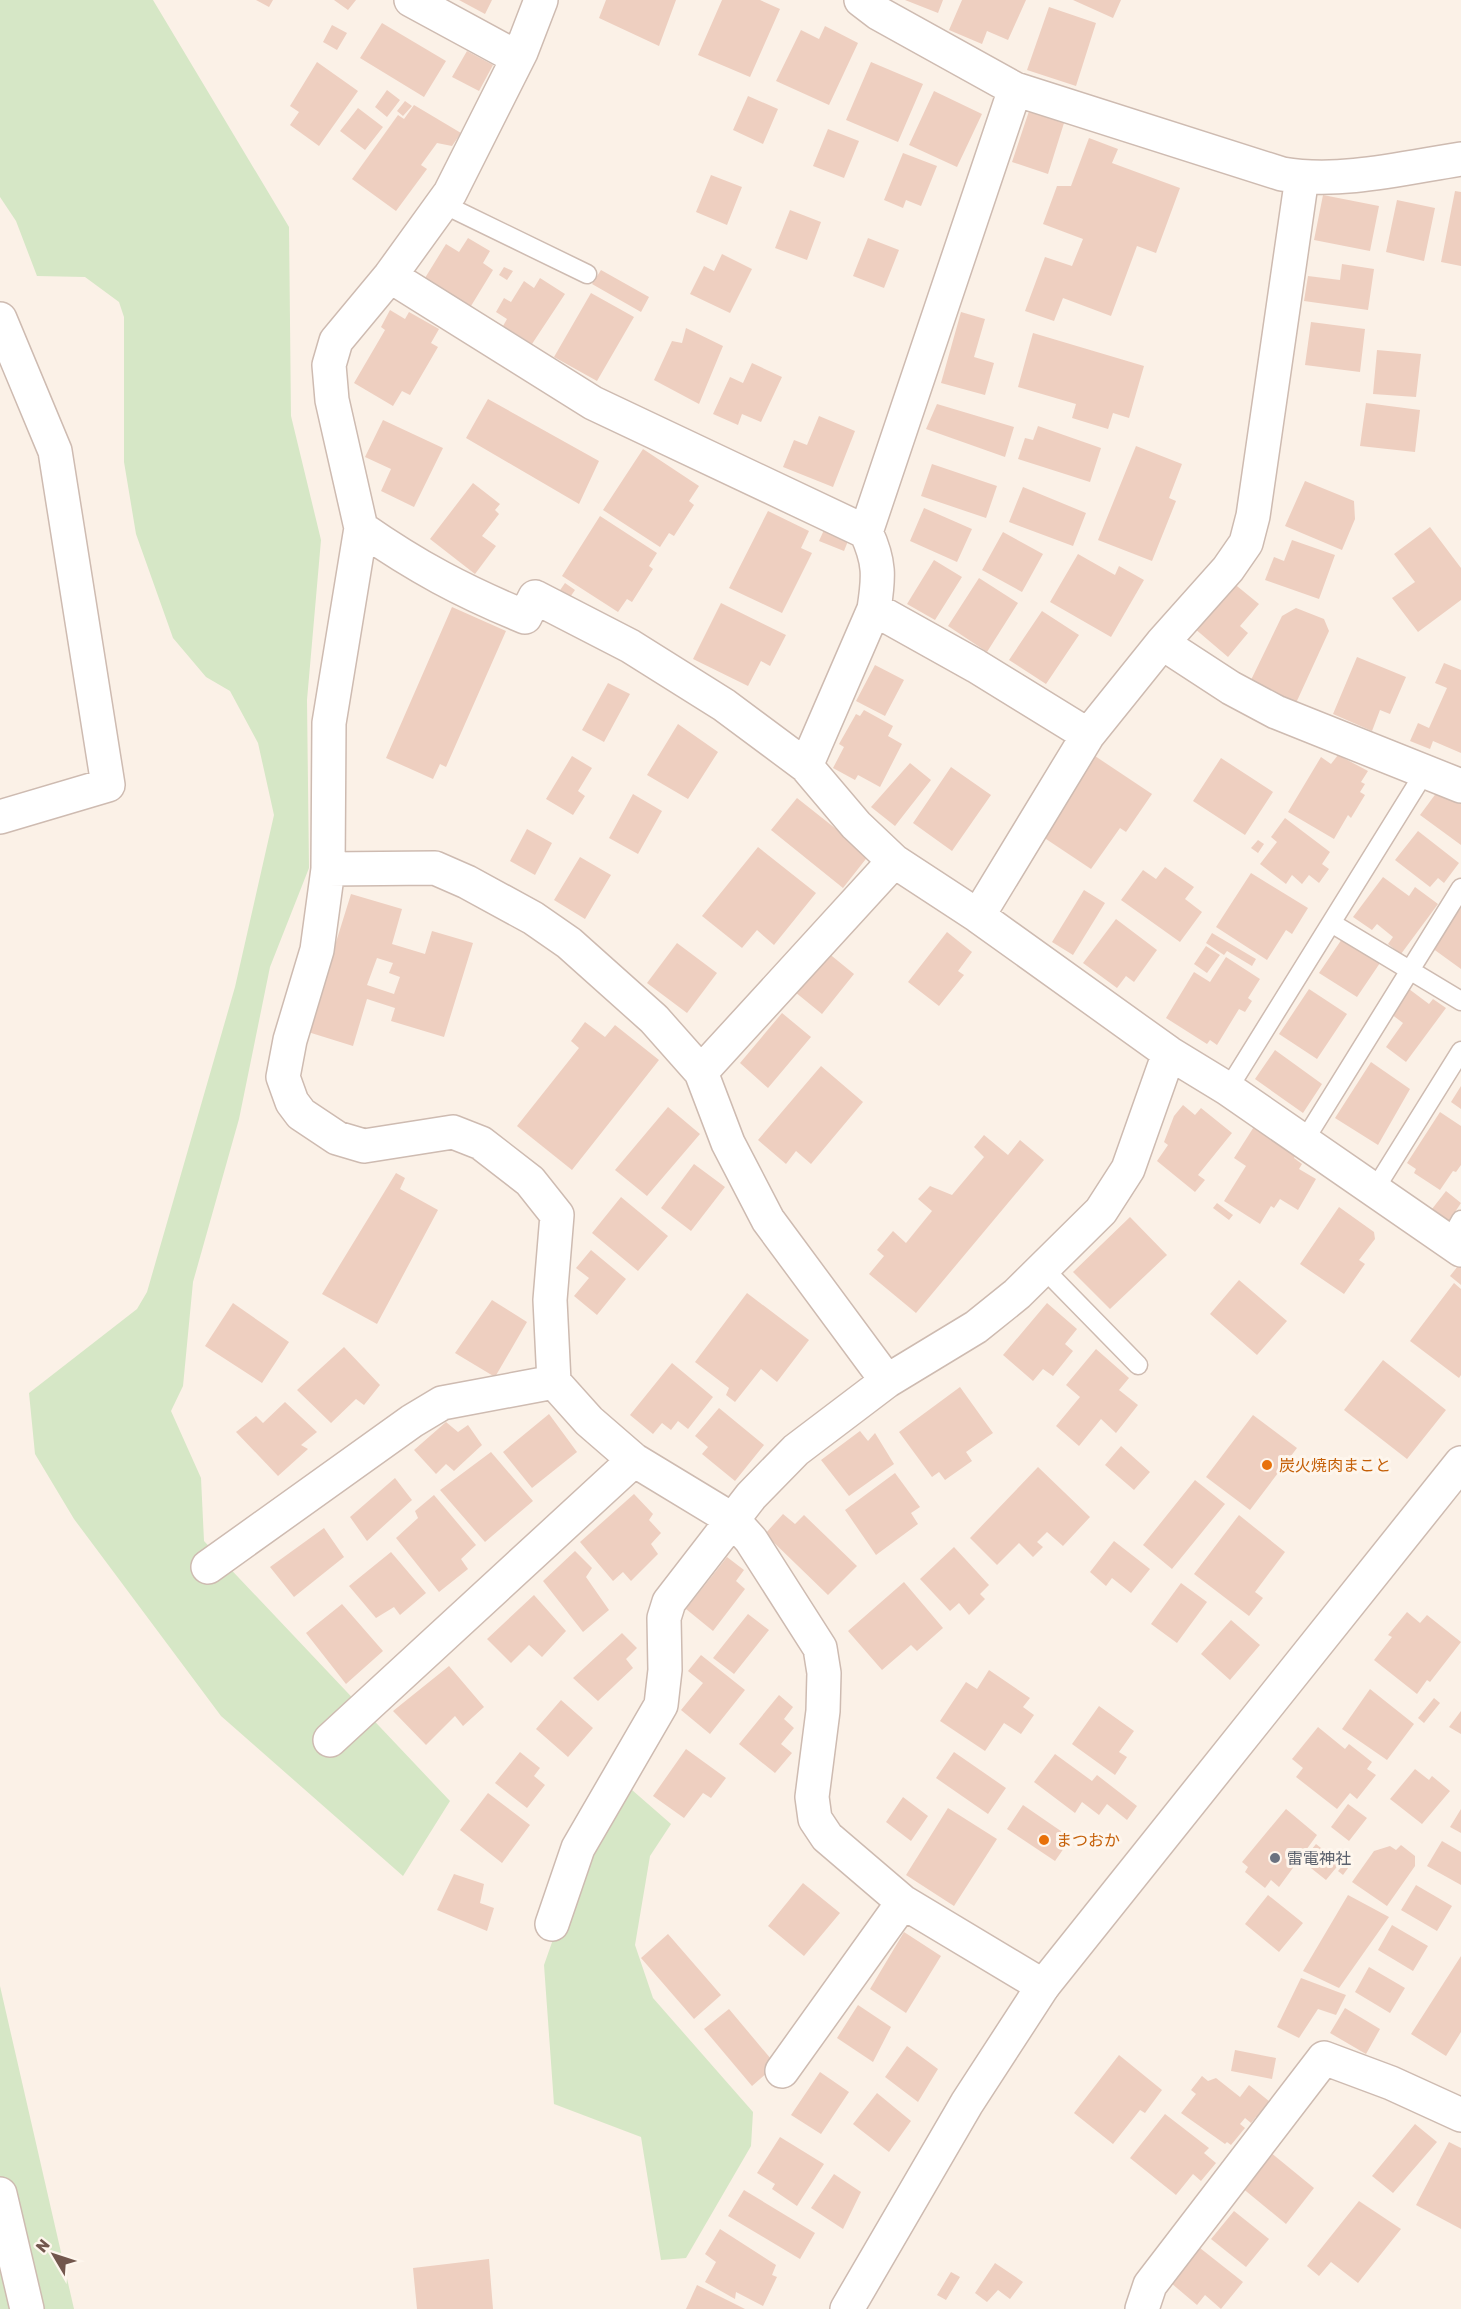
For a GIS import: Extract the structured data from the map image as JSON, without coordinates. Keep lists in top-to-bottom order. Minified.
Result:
{"places":["炭火焼肉まこと","まつおか","雷電神社"],"north":"top left"}
